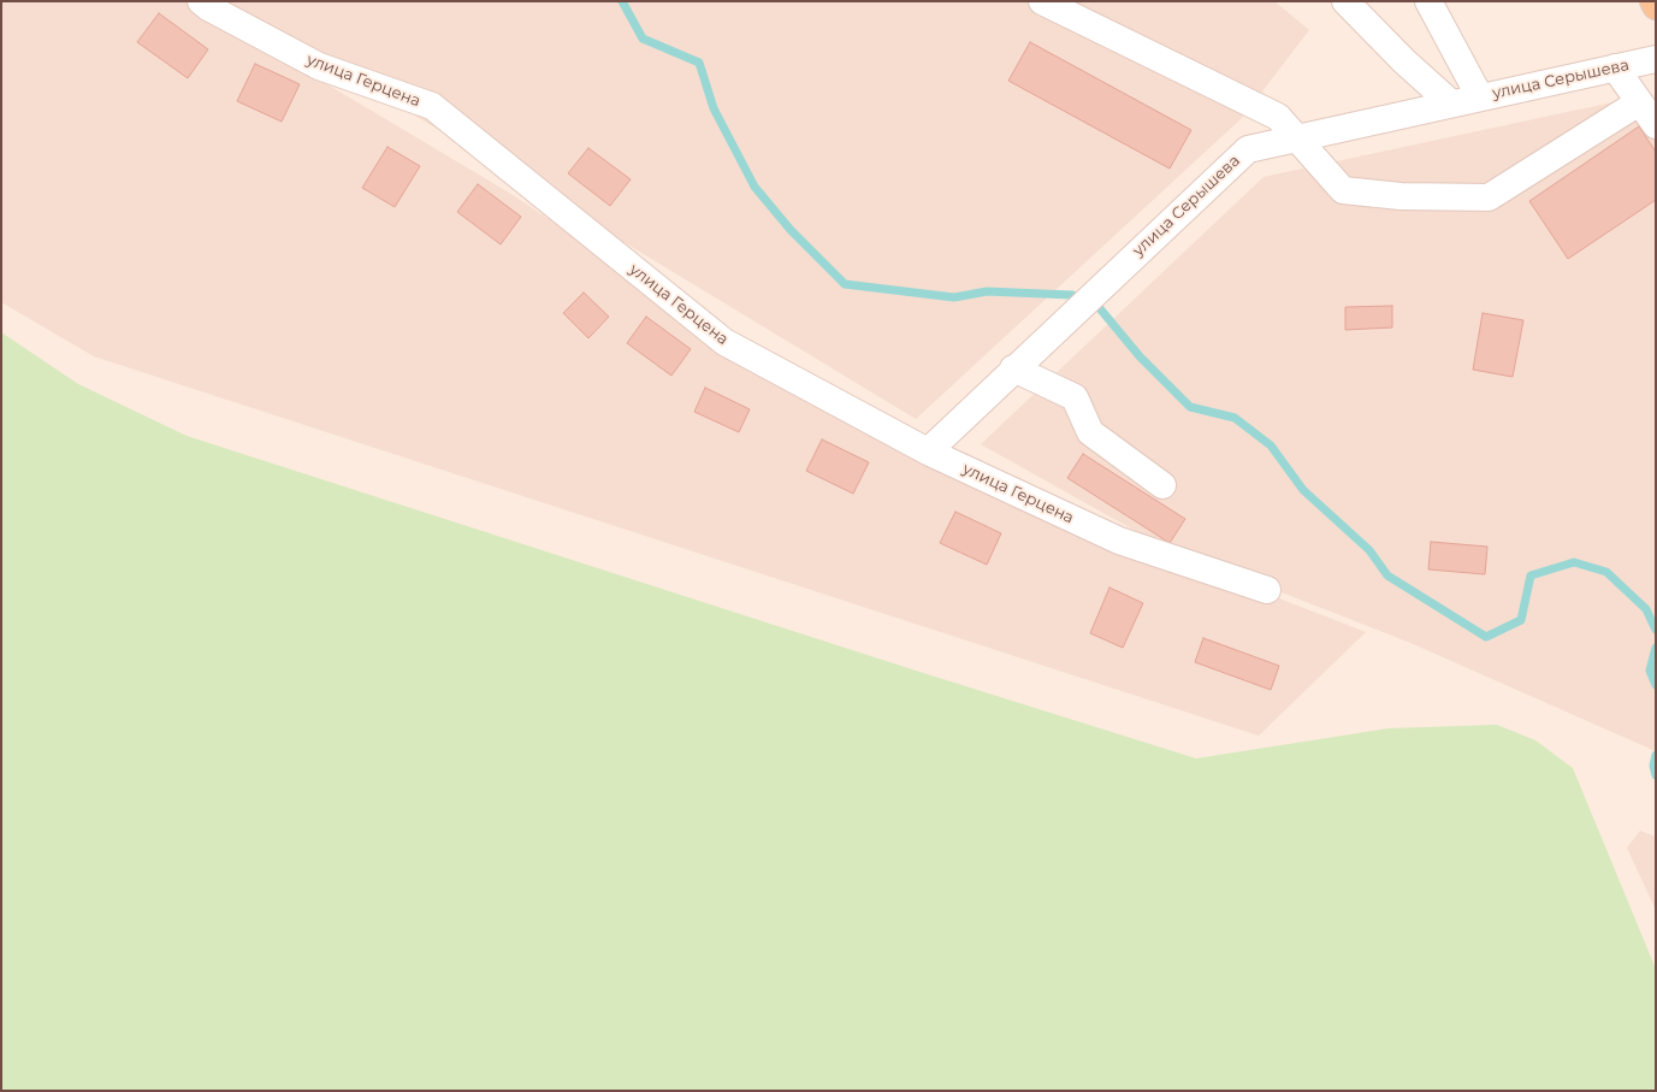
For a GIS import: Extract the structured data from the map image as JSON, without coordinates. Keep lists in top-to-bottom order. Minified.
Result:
{"streets":{"street":["улица Серышева","улица Герцена"]},"crossings":[["улица Серышева","улица Герцена"]]}
